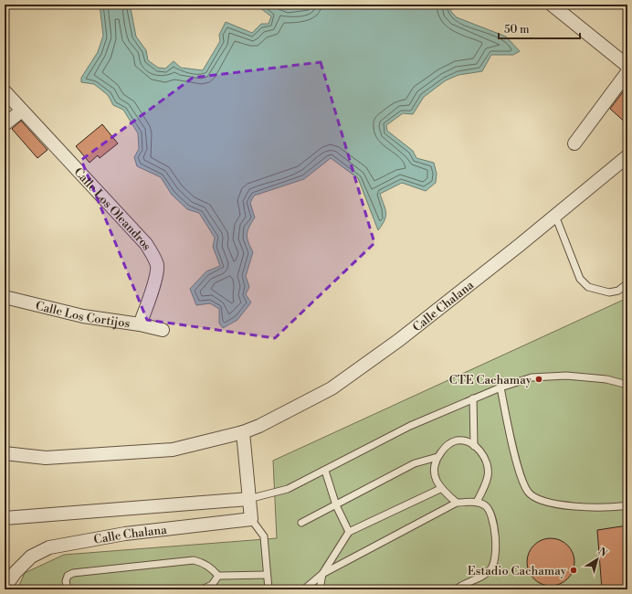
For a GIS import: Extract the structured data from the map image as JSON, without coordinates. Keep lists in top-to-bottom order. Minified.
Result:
{"streets":{"street":["Calle Los Oleandros","Calle Chalana","Calle Los Cortijos"]},"crossings":[["Calle Los Oleandros","Calle Los Cortijos"]],"places":["CTE Cachamay","Estadio Cachamay"],"scale_bar":"50 m","north":"top right"}
